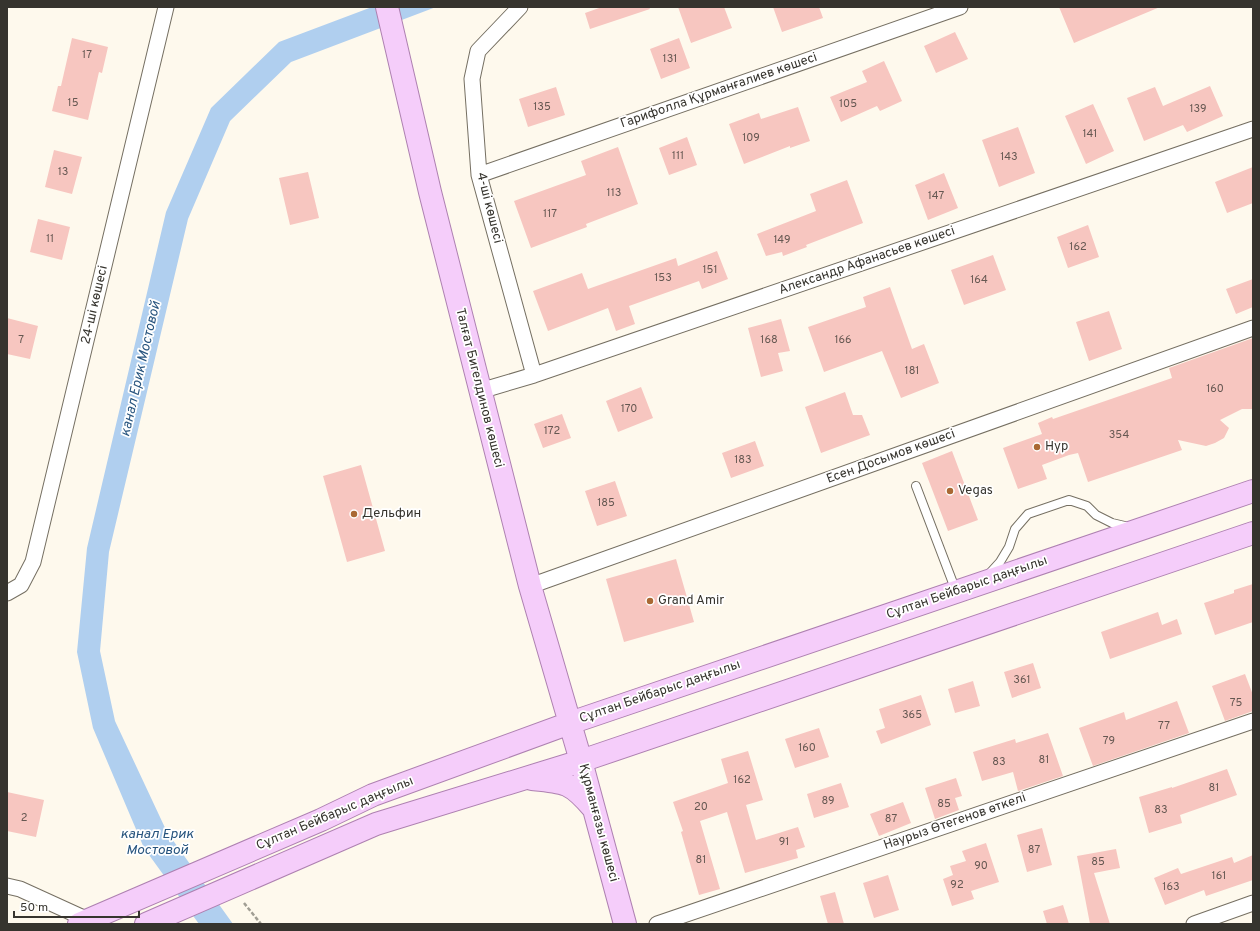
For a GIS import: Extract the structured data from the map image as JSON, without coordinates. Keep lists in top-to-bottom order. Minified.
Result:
{"streets":{"main road":["Талғат Бигелдинов көшесі","Сұлтан Бейбарыс даңғылы","Құрманғазы көшесі"],"street":["Гарифолла Құрманғалиев көшесі","4-ші көшесі","Александр Афанасьев көшесі","24-ші көшесі","Есен Досымов көшесі","Наурыз Өтегенов өткелі"]},"crossings":[["Гарифолла Құрманғалиев көшесі","4-ші көшесі"],["4-ші көшесі","Александр Афанасьев көшесі"],["Александр Афанасьев көшесі","Талғат Бигелдинов көшесі"],["Талғат Бигелдинов көшесі","Есен Досымов көшесі"],["Талғат Бигелдинов көшесі","Сұлтан Бейбарыс даңғылы"],["Талғат Бигелдинов көшесі","Құрманғазы көшесі"],["Сұлтан Бейбарыс даңғылы","Құрманғазы көшесі"]],"water":["канал Ерик Мостовой"],"places":["Нур","Vegas","Дельфин","Grand Amir"],"house_numbers":["17","131","15","105","135","139","141","109","111","143","13","113","147","117","11","149","162","151","153","164","7","168","166","181","160","170","172","354","183","185","361","75","365","77","79","160","81","83","162","81","89","85","20","83","2","87","91","87","81","85","90","161","92","163"],"scale_bar":"50 m"}
